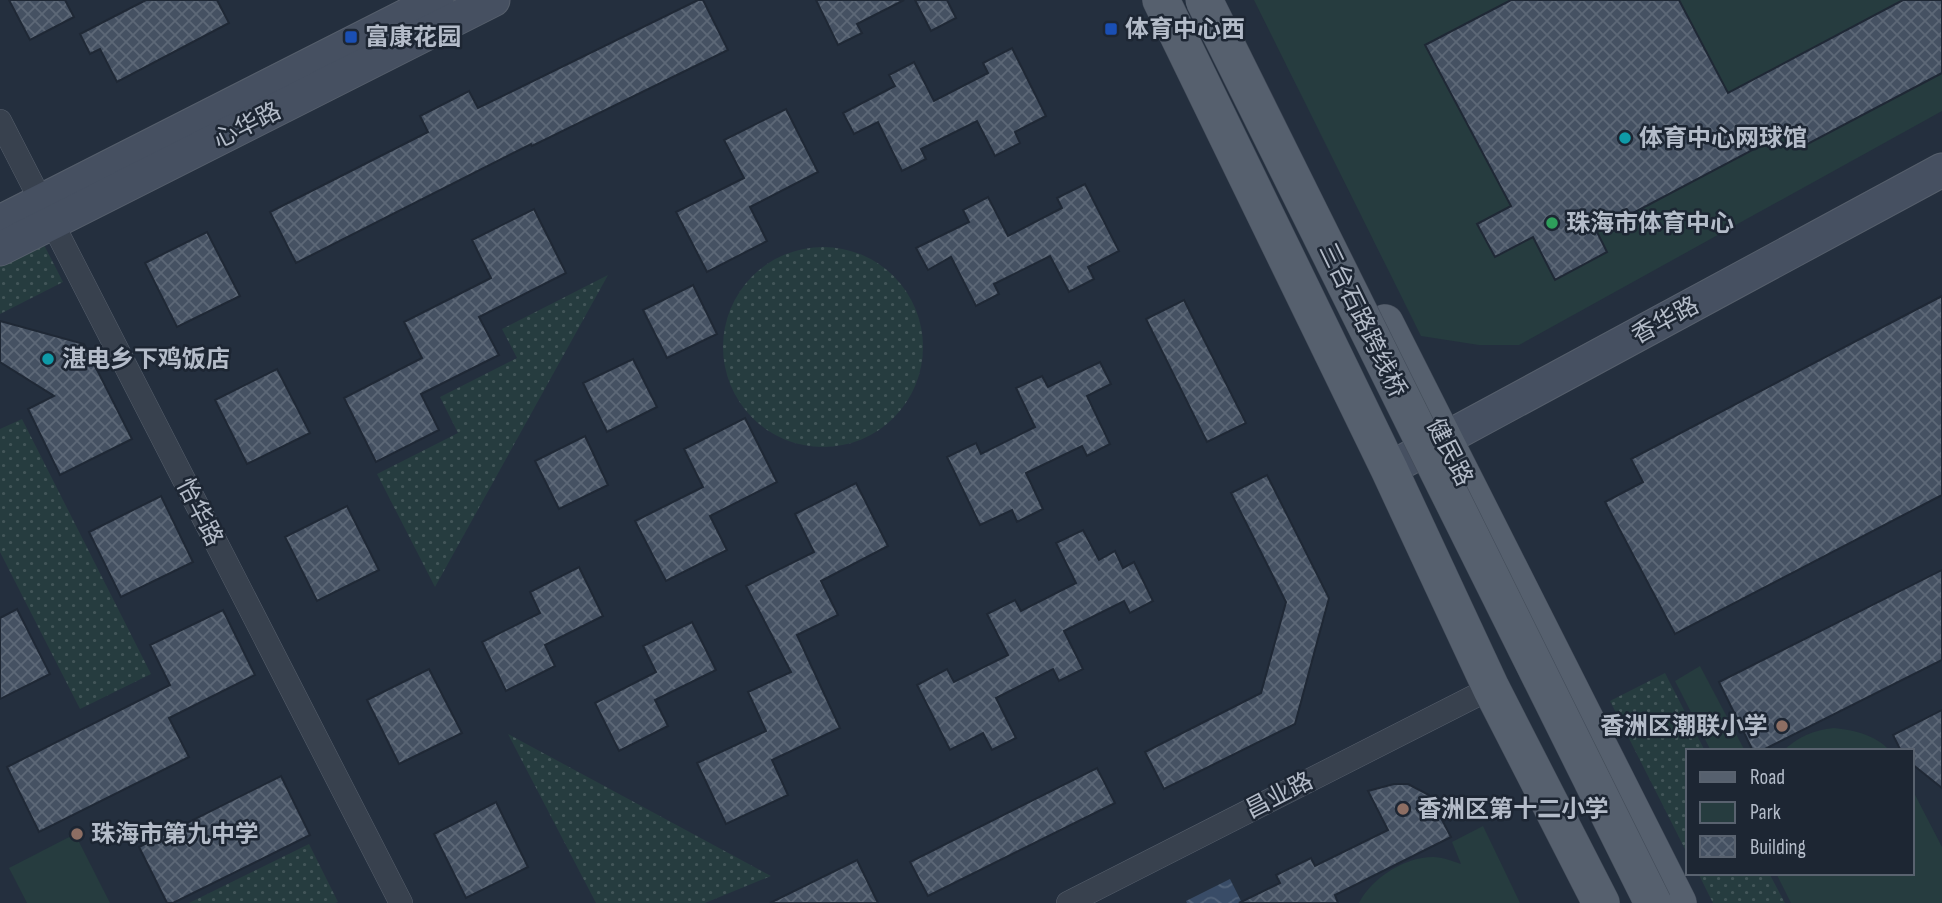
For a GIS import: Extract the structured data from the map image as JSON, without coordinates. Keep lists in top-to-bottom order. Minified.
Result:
{"streets":{"main road":["三台石路跨线桥","健民路"],"street":["心华路","香华路","怡华路","昌业路"]},"crossings":[["心华路","怡华路"],["香华路","健民路"]],"places":{"transit":["体育中心西","富康花园"],"other":["体育中心网球馆","珠海市体育中心","湛电乡下鸡饭店","香洲区潮联小学","香洲区第十二小学","珠海市第九中学"]},"legend":["Road","Park","Building"]}
